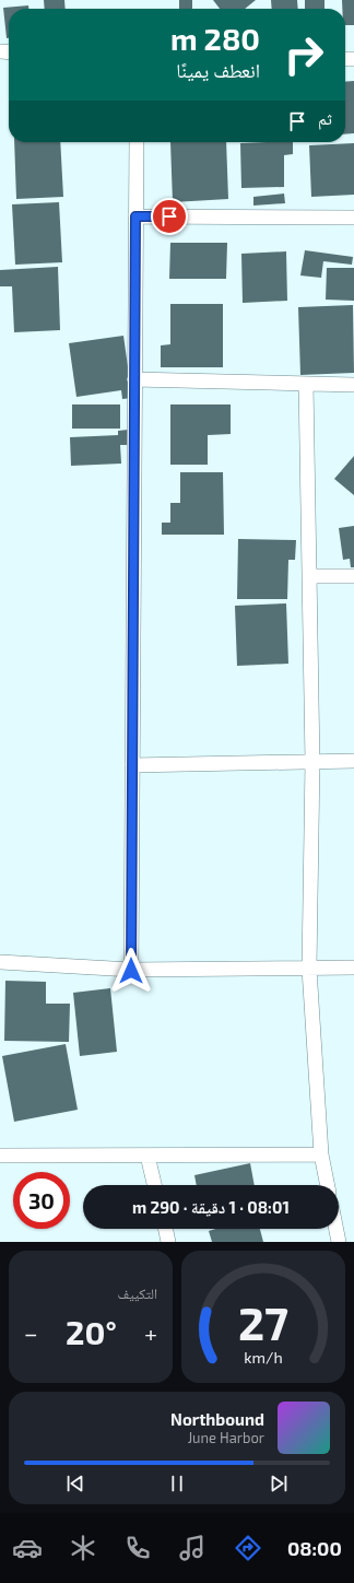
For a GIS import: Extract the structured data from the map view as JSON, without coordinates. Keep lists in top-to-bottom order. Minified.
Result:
{"page":{"turn":["280 m","انعطف يمينًا"],"then":"ثم","limit":"30","trip":"08:01 · 1 دقيقة · 290 m","tile":"التكييف","heat":["−","20°","+"],"song":["Northbound","June Harbor"],"tabs":"08:00","gauge":["27","km/h"]}}
